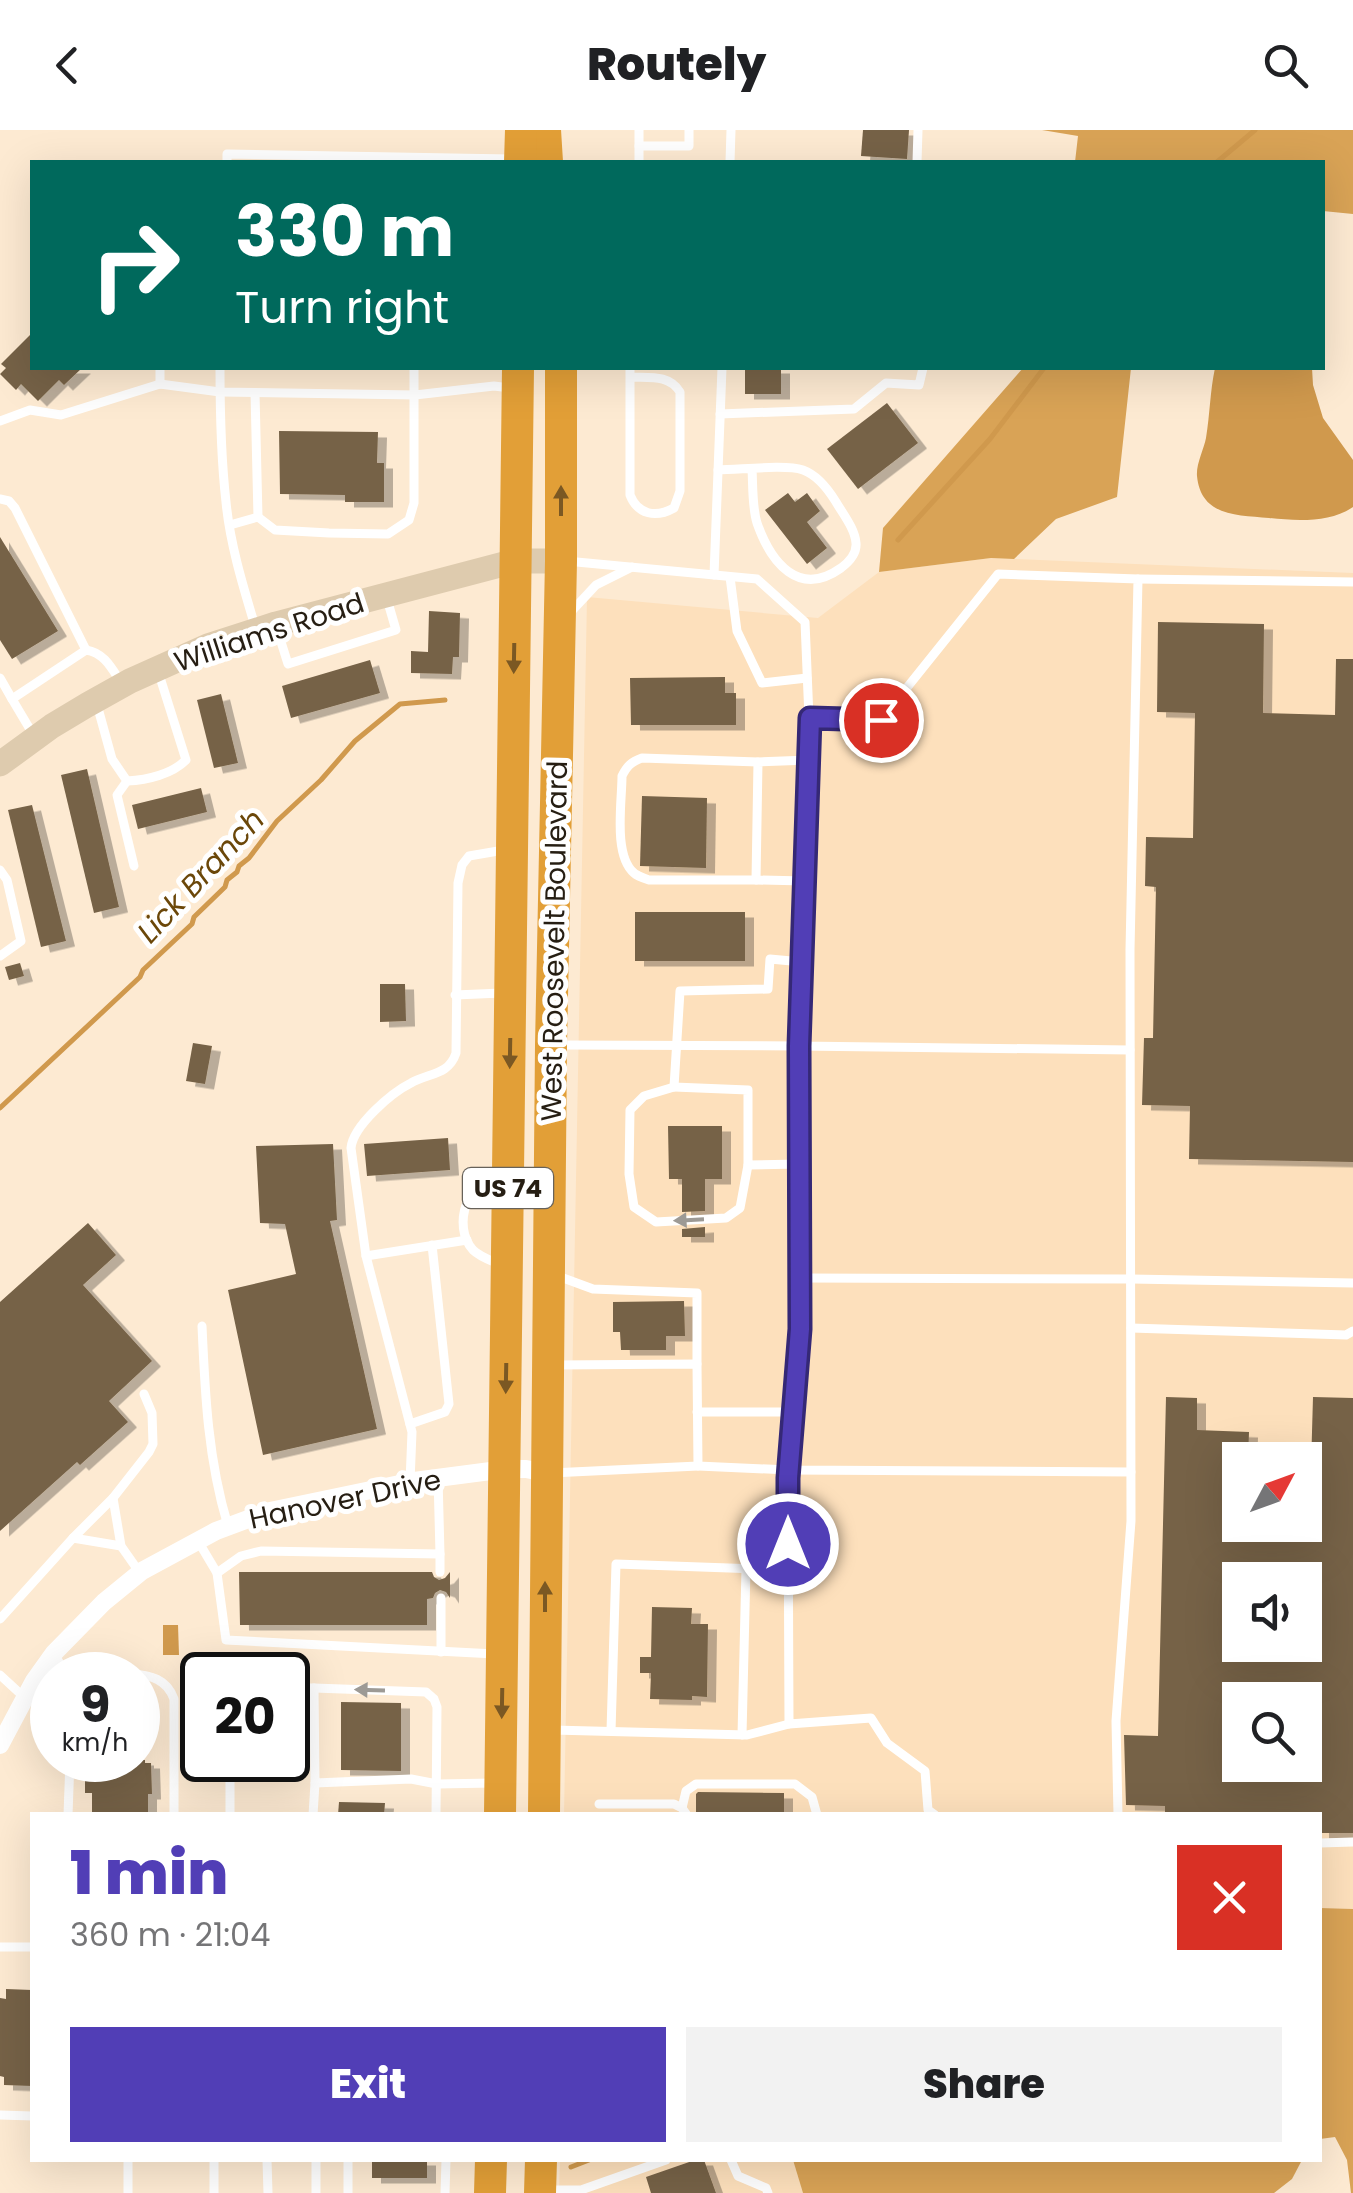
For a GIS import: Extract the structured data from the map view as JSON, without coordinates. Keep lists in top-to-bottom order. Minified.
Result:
{"streets":{"highway":["West Roosevelt Boulevard","US 74"],"street":["Williams Road","Hanover Drive"]},"crossings":[["Williams Road","West Roosevelt Boulevard"],["West Roosevelt Boulevard","Hanover Drive"]],"water":["Lick Branch"],"north":"top right","page":{"header":"Routely","turn":["330 m","Turn right"],"speed":"9 km/h","limit":"20","heading":["1 min","360 m · 21:04"],"buttons":["Exit","Share"]}}
